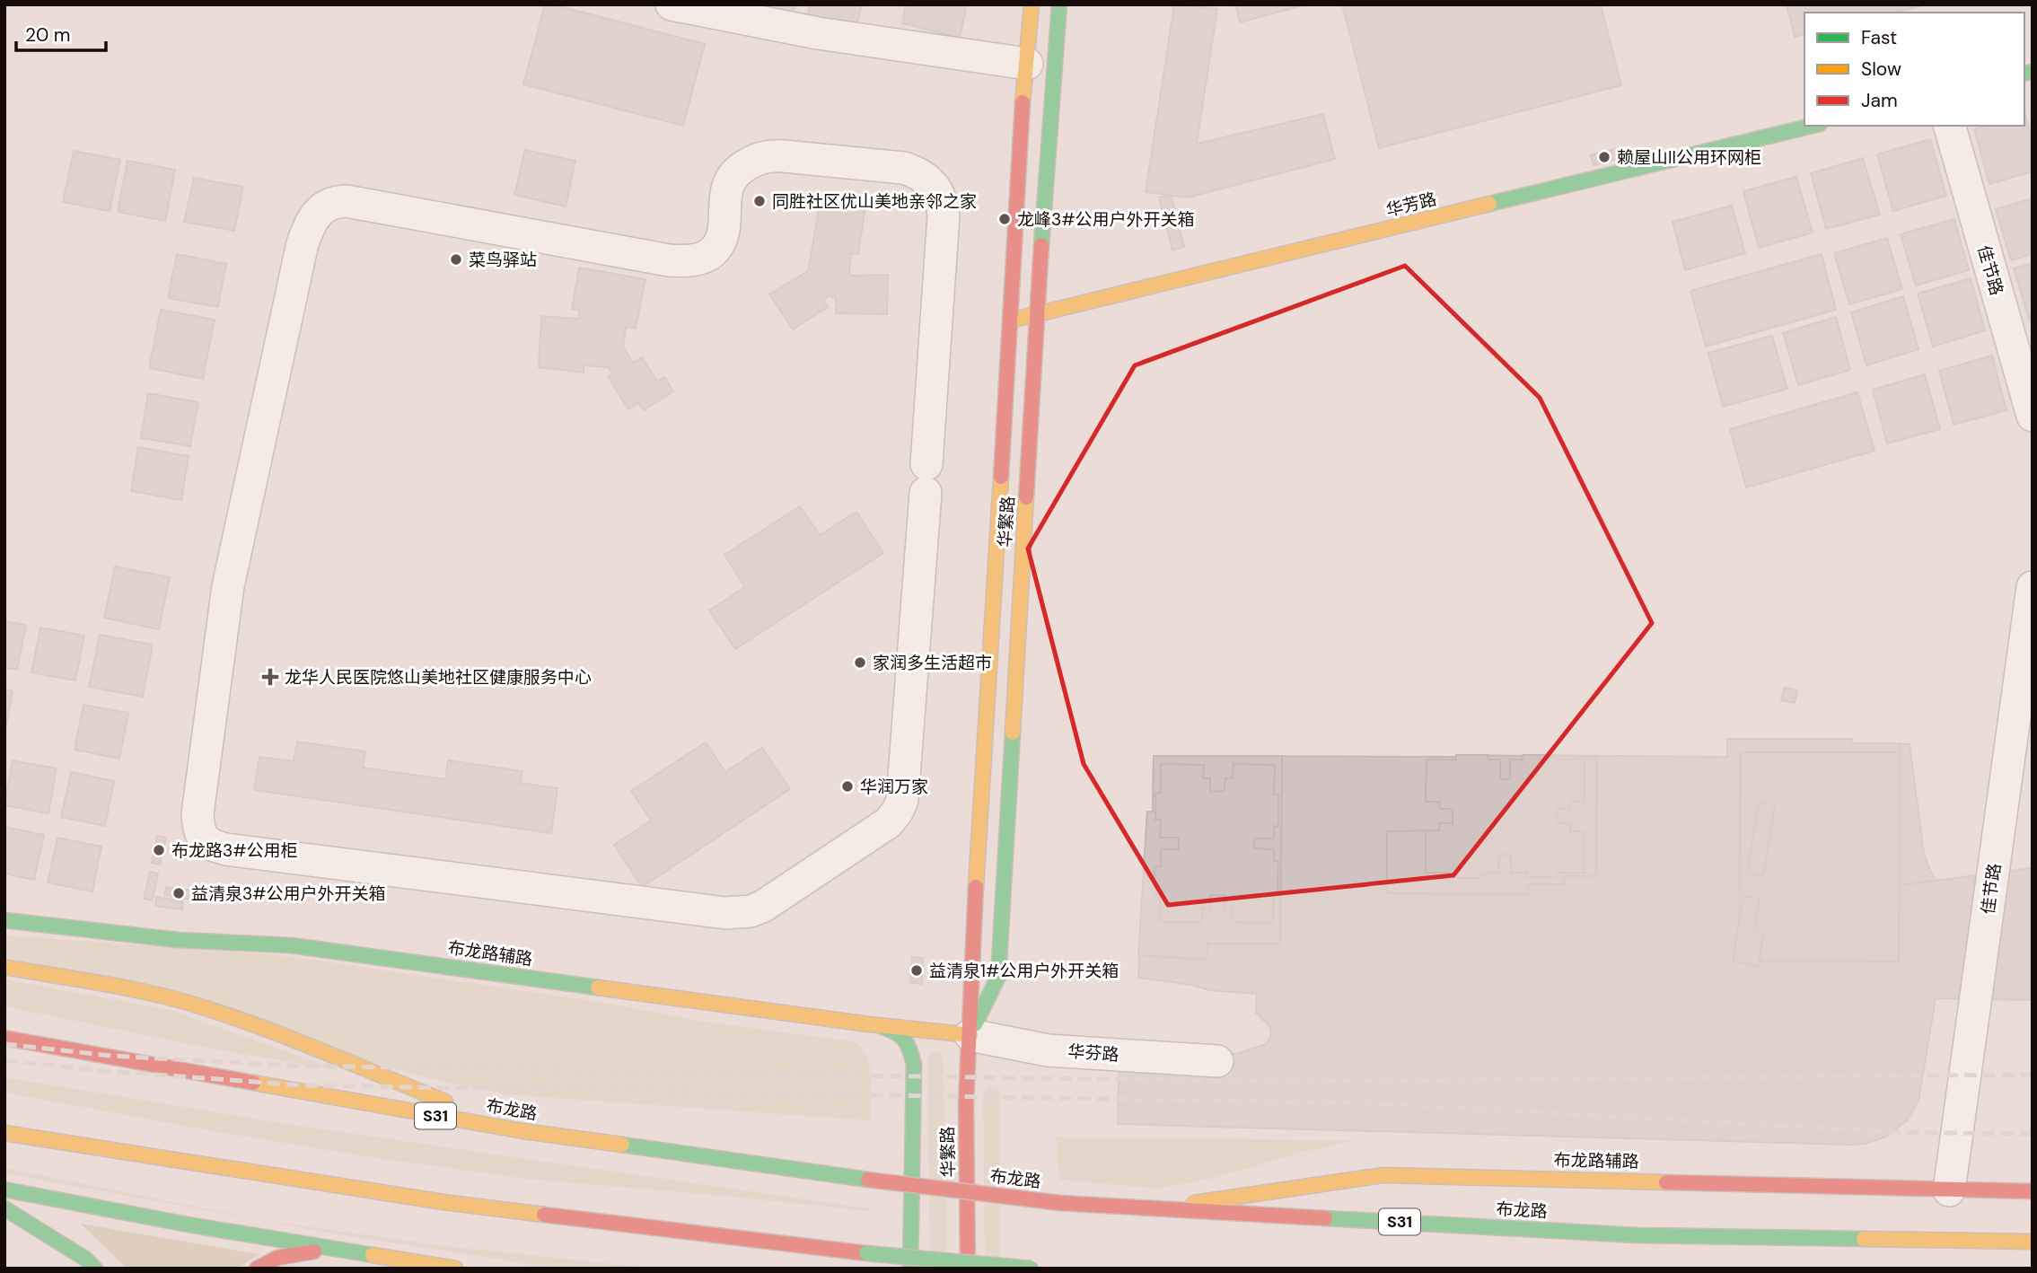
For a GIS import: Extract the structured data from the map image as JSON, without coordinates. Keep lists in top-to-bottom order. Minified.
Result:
{"streets":{"main road":["华芳路","华繁路","布龙路辅路","布龙路","S31"],"street":["佳节路","华芬路"]},"crossings":[["华芳路","华繁路"],["佳节路","布龙路辅路"],["华繁路","布龙路辅路"],["华繁路","华芬路"],["布龙路辅路","华芬路"],["布龙路辅路","布龙路"]],"places":{"other":["赖屋山II公用环网柜","同胜社区优山美地亲邻之家","龙峰3#公用户外开关箱","菜鸟驿站","家润多生活超市","华润万家","布龙路3#公用柜","益清泉3#公用户外开关箱","益清泉1#公用户外开关箱"],"health":["龙华人民医院悠山美地社区健康服务中心"]},"legend":["Fast","Slow","Jam"],"scale_bar":"20 m"}
